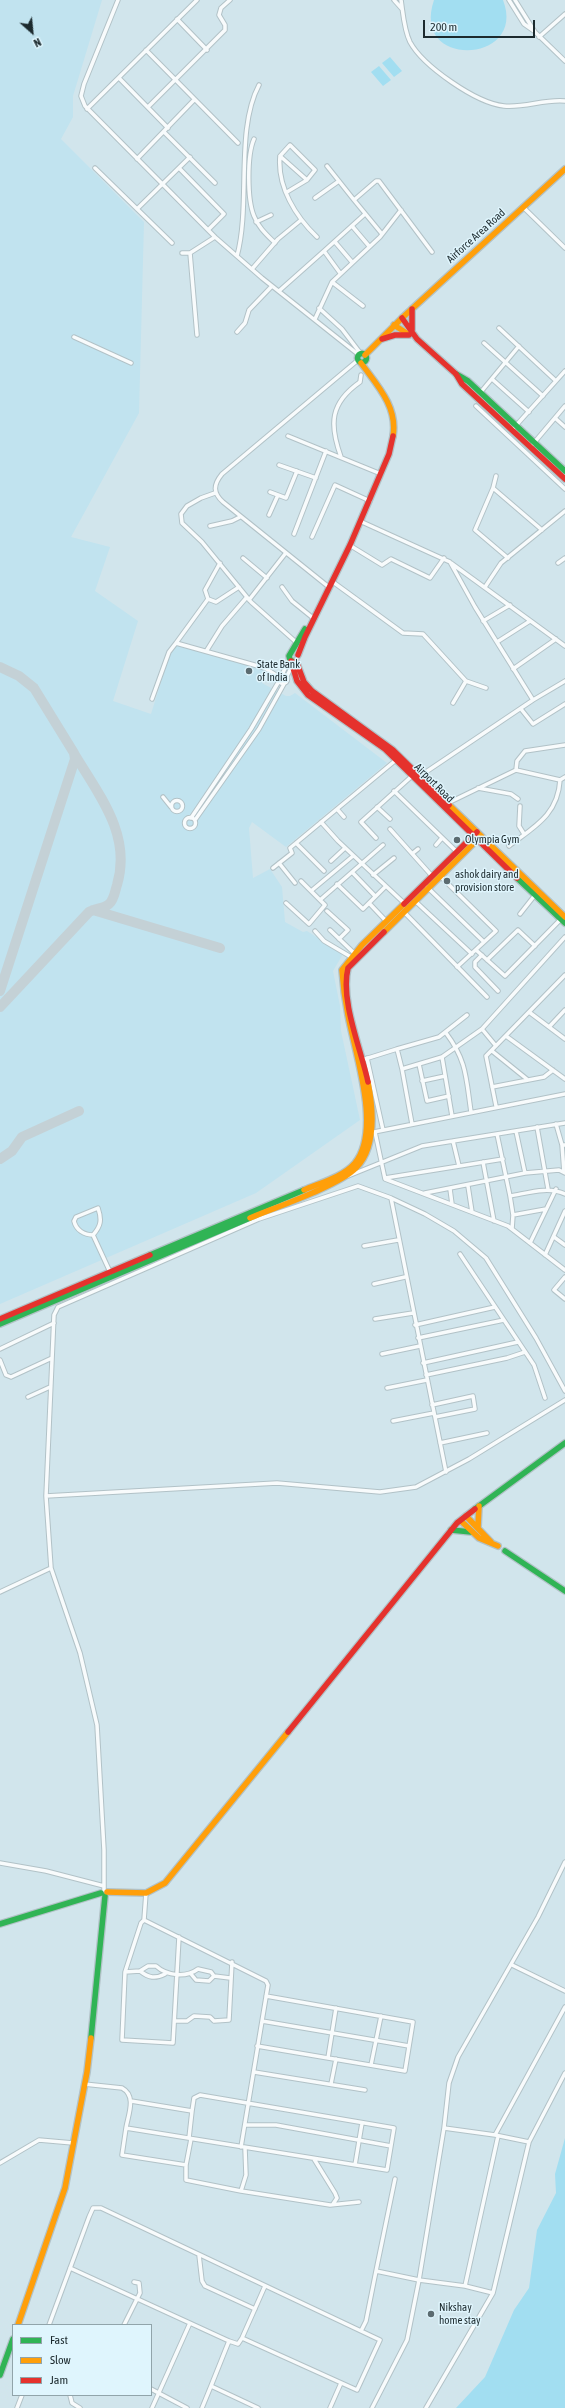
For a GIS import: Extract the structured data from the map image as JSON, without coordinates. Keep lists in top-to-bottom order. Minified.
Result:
{"streets":{"main road":["Airforce Area Road","Airport Road"]},"places":["State Bank of India","Olympia Gym","ashok dairy and provision store","Nikshay home stay"],"legend":["Fast","Slow","Jam"],"scale_bar":"200 m","north":"bottom right"}
